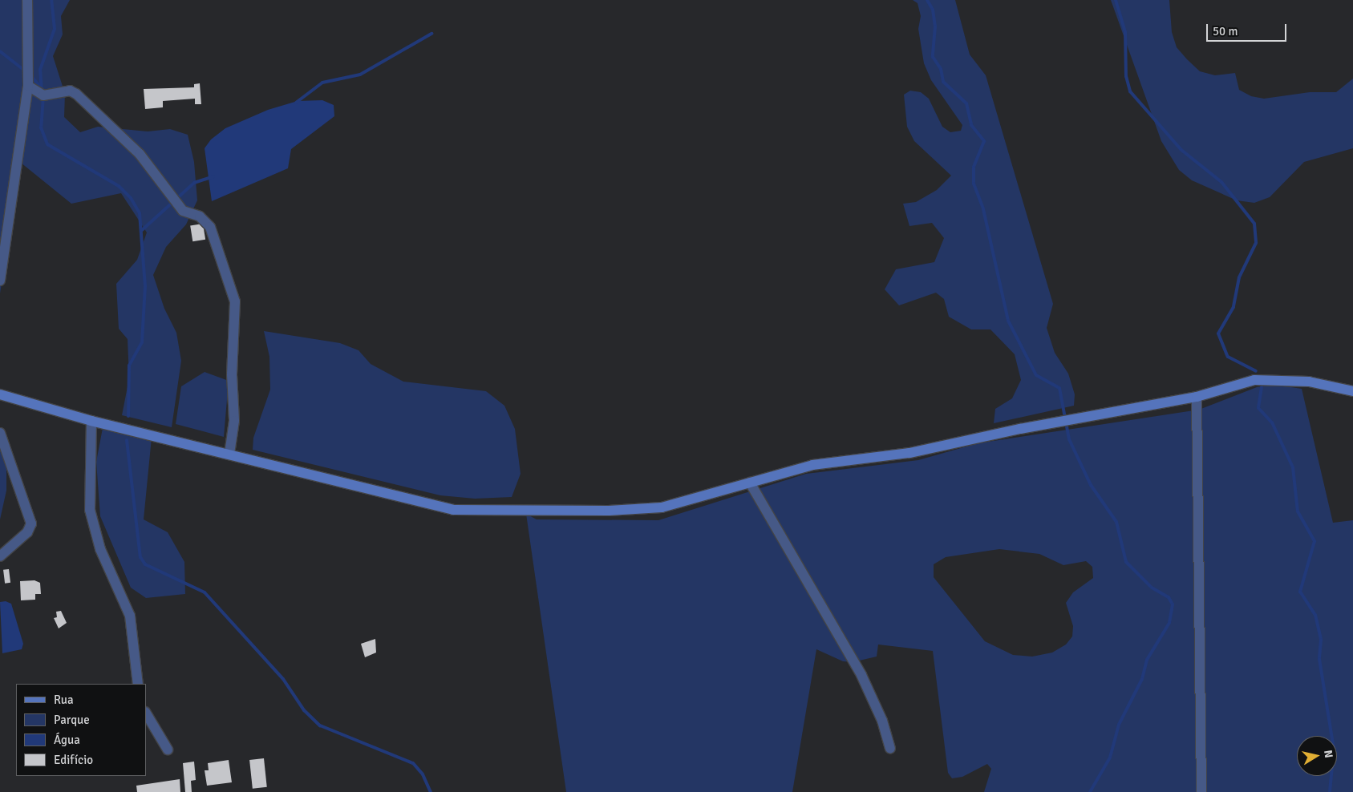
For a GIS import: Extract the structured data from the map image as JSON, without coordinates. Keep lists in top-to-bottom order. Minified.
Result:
{"legend":["Rua","Parque","Água","Edifício"],"scale_bar":"50 m","north":"right"}
